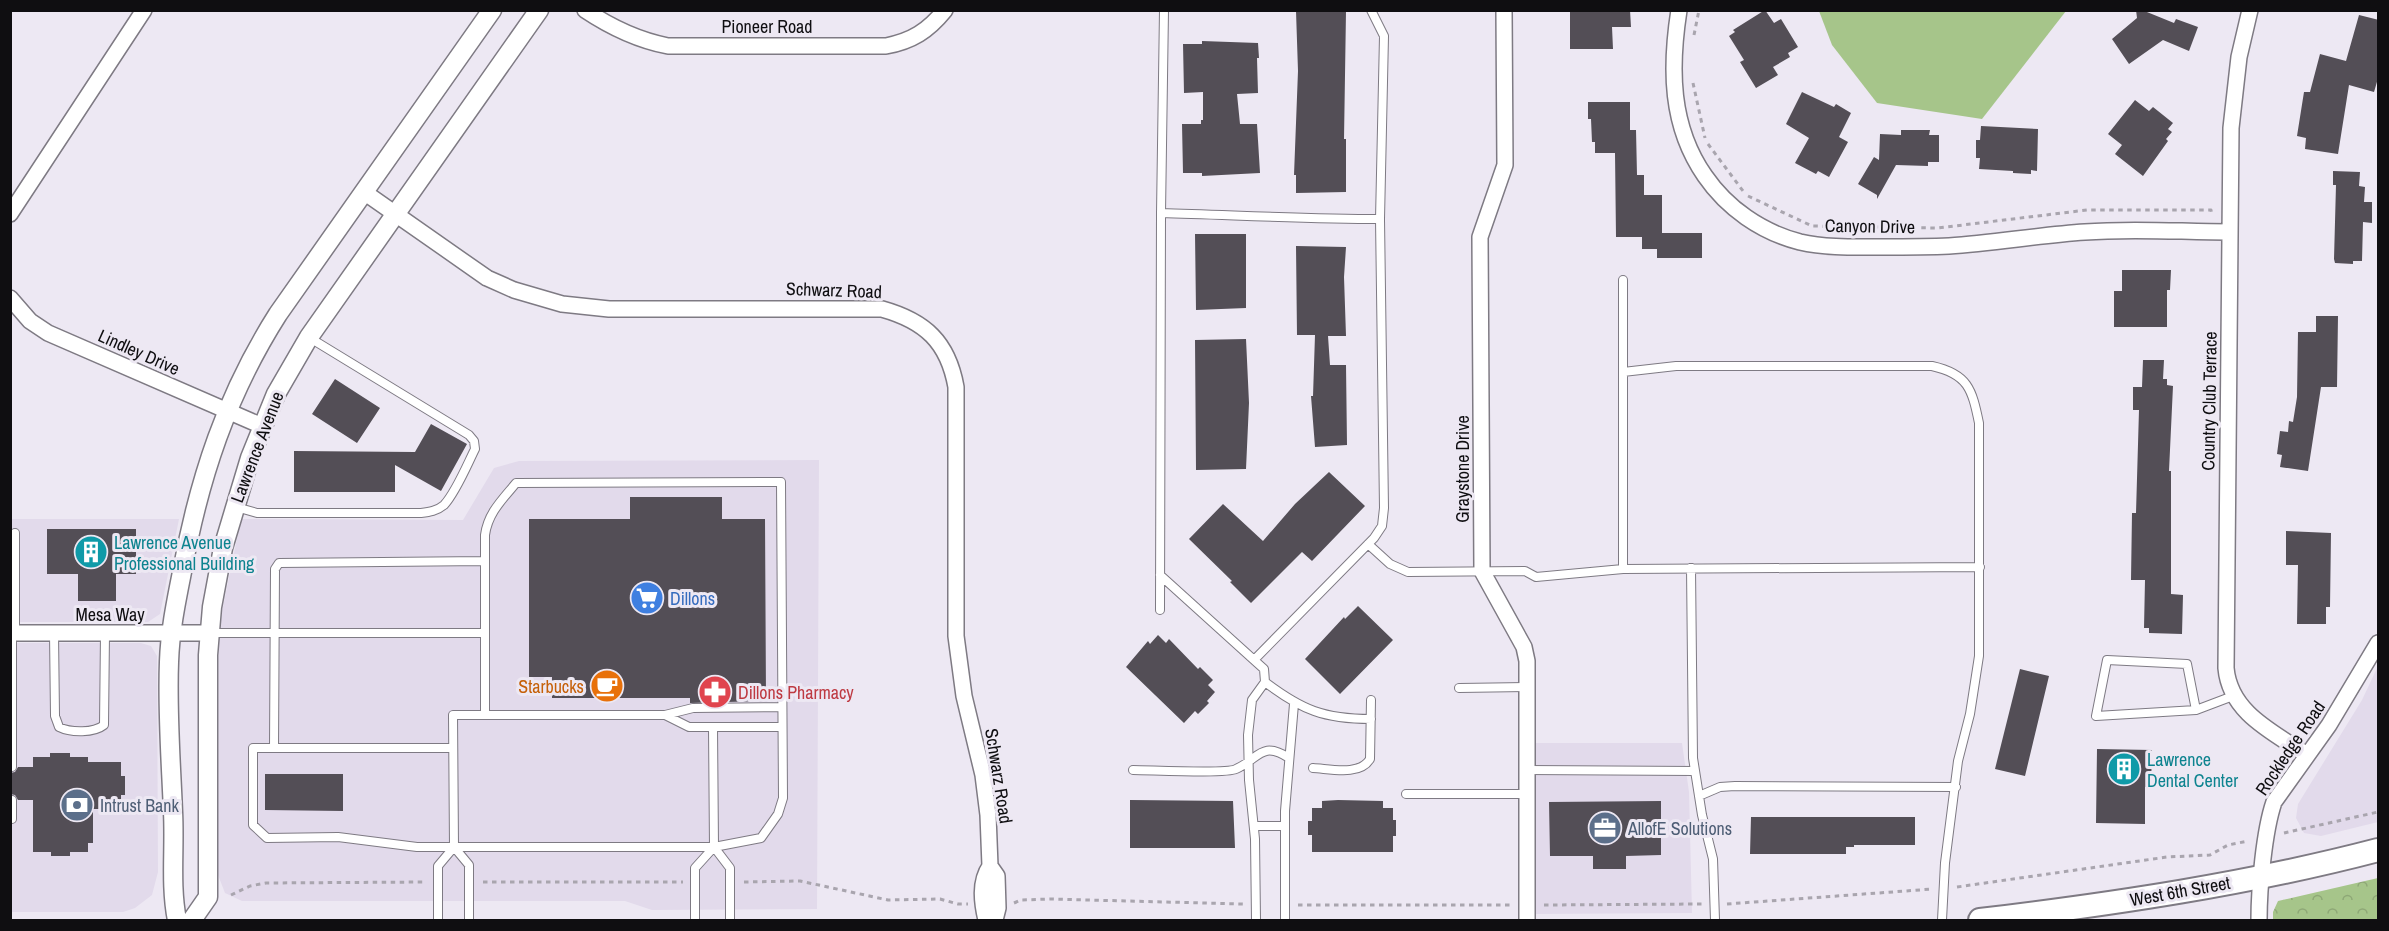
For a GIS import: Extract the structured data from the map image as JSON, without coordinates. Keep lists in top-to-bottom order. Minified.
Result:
{"streets":{"main road":["West 6th Street"],"street":["Pioneer Road","Canyon Drive","Schwarz Road","Lindley Drive","Country Club Terrace","Lawrence Avenue","Graystone Drive","Mesa Way","Rockledge Road"]},"crossings":[["Canyon Drive","Country Club Terrace"],["Schwarz Road","Lawrence Avenue"],["Lindley Drive","Lawrence Avenue"],["Lawrence Avenue","Mesa Way"],["Rockledge Road","West 6th Street"]],"places":{"building":["Lawrence Avenue Professional Building","Lawrence Dental Center"],"supermarket":["Dillons"],"cafe":["Starbucks"],"pharmacy":["Dillons Pharmacy"],"bank":["Intrust Bank"],"office":["AllofE Solutions"]}}
